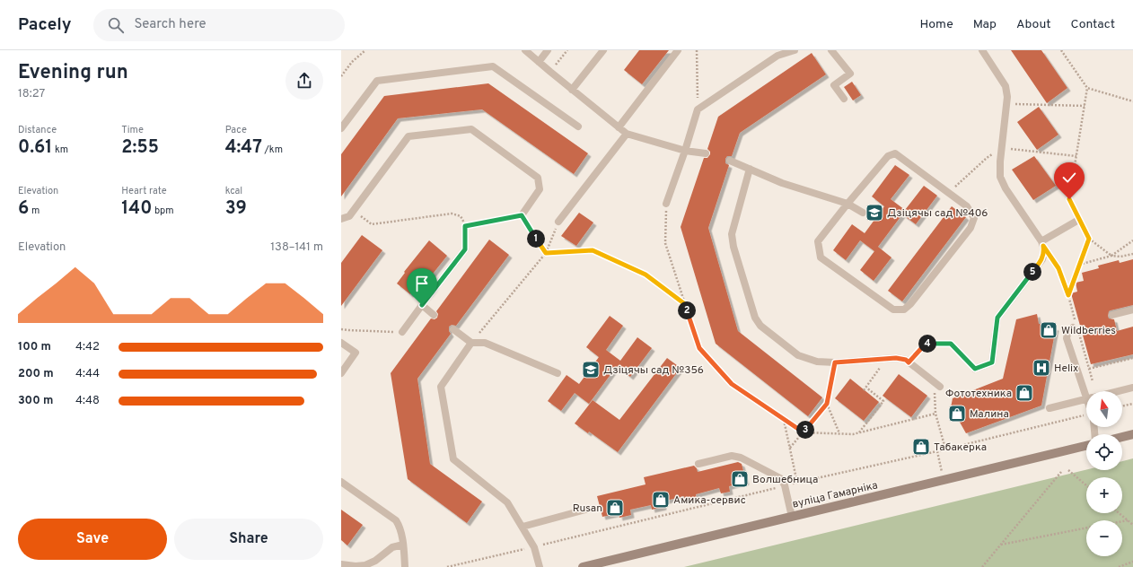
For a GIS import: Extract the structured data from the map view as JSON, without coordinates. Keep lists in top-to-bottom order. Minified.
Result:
{"streets":{"main road":["вуліца Гамарніка"]},"places":{"school or university":["Дзіцячы сад №406","Дзіцячы сад №356"],"shop":["Wildberries","Фототехника","Малина","Табакерка","Волшебница","Амика-сервис","Rusan"],"hospital":["Helix"]},"north":"top","page":{"header":"Pacely","search":"Search here","nav":["Home","Map","About","Contact"],"heading":["Evening run","18:27"],"stats":[["Distance","0.61 km"],["Time","2:55"],["Pace","4:47 /km"],["Elevation","6 m"],["Heart rate","140 bpm"],["kcal","39"]],"pins":["1","5","2","4","3"],"chart":["Elevation","138–141 m"],"list":[{"name":"100 m","note":"4:42"},{"name":"200 m","note":"4:44"},{"name":"300 m","note":"4:48"}],"map_buttons":["+","−"],"buttons":["Save","Share"]}}
